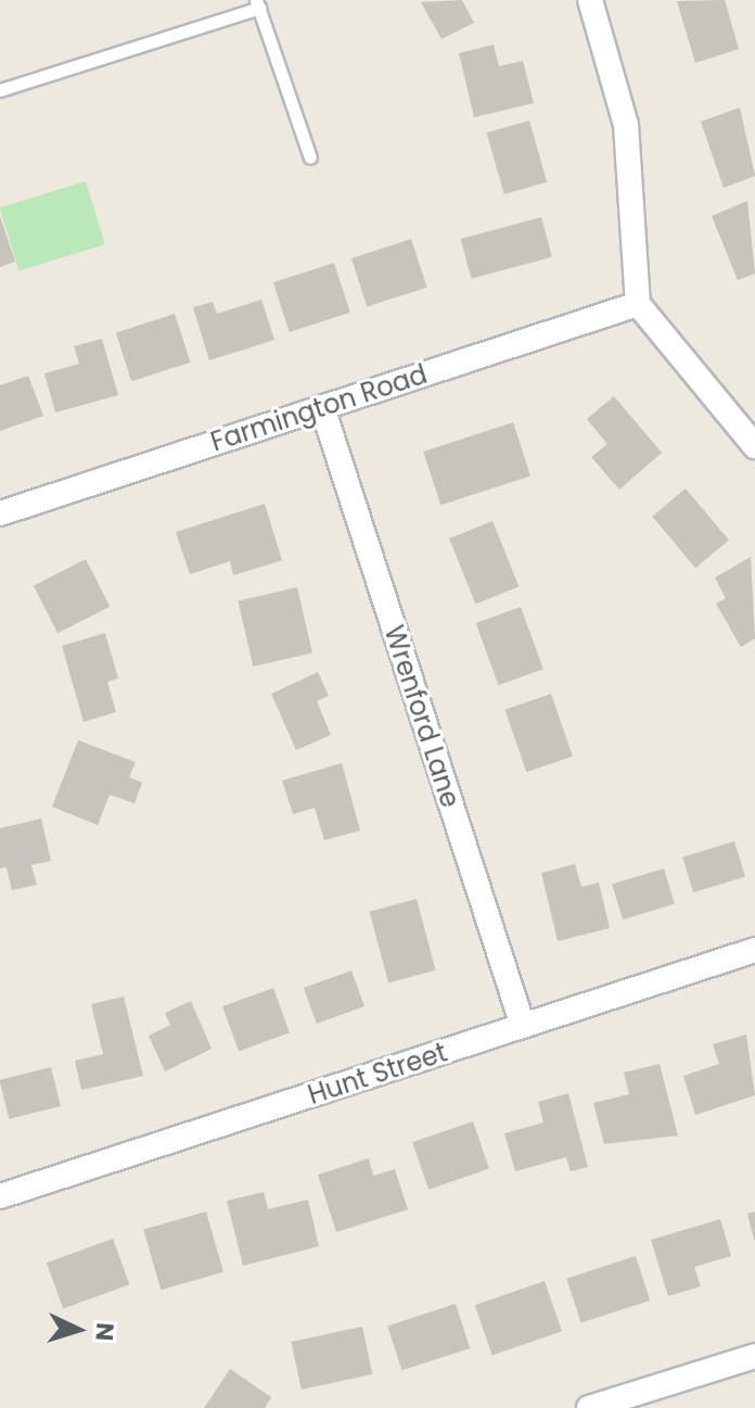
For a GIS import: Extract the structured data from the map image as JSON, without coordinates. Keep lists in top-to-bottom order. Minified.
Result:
{"streets":{"street":["Farmington Road","Wrenford Lane","Hunt Street"]},"crossings":[["Farmington Road","Wrenford Lane"],["Wrenford Lane","Hunt Street"]],"north":"right"}
